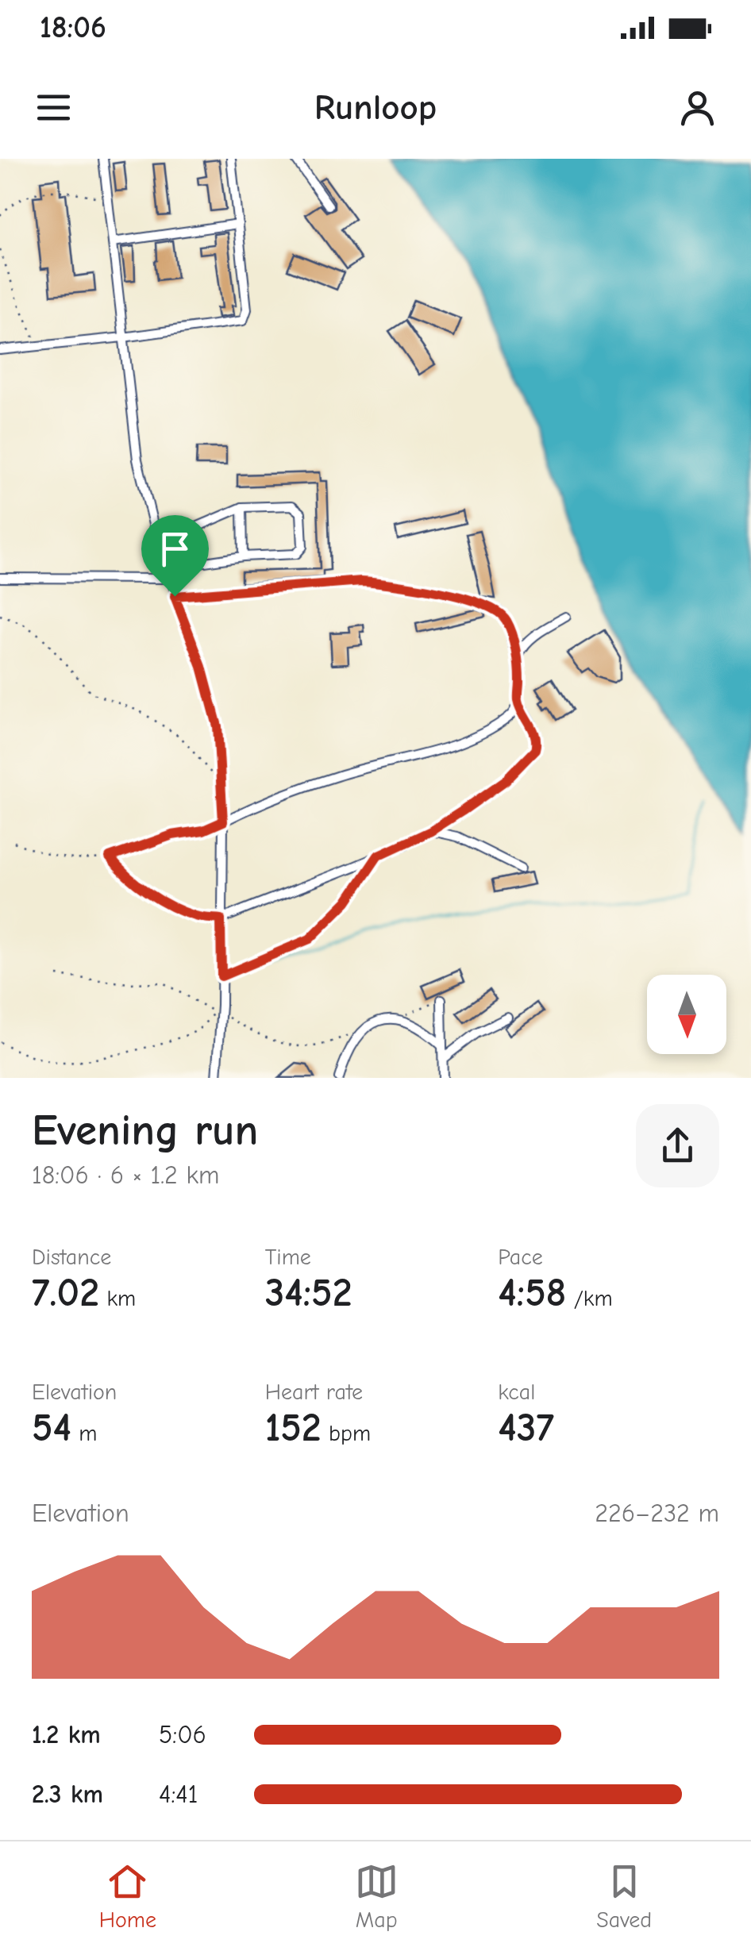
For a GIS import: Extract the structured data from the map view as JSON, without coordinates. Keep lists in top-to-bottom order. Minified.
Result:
{"north":"bottom","page":{"status":"18:06","header":"Runloop","heading":["Evening run","18:06 · 6 × 1.2 km"],"stats":[["Distance","7.02 km"],["Time","34:52"],["Pace","4:58 /km"],["Elevation","54 m"],["Heart rate","152 bpm"],["kcal","437"]],"chart":["Elevation","226–232 m"],"list":[{"name":"1.2 km","note":"5:06"},{"name":"2.3 km","note":"4:41"}],"tabs":["Home","Map","Saved"]}}
